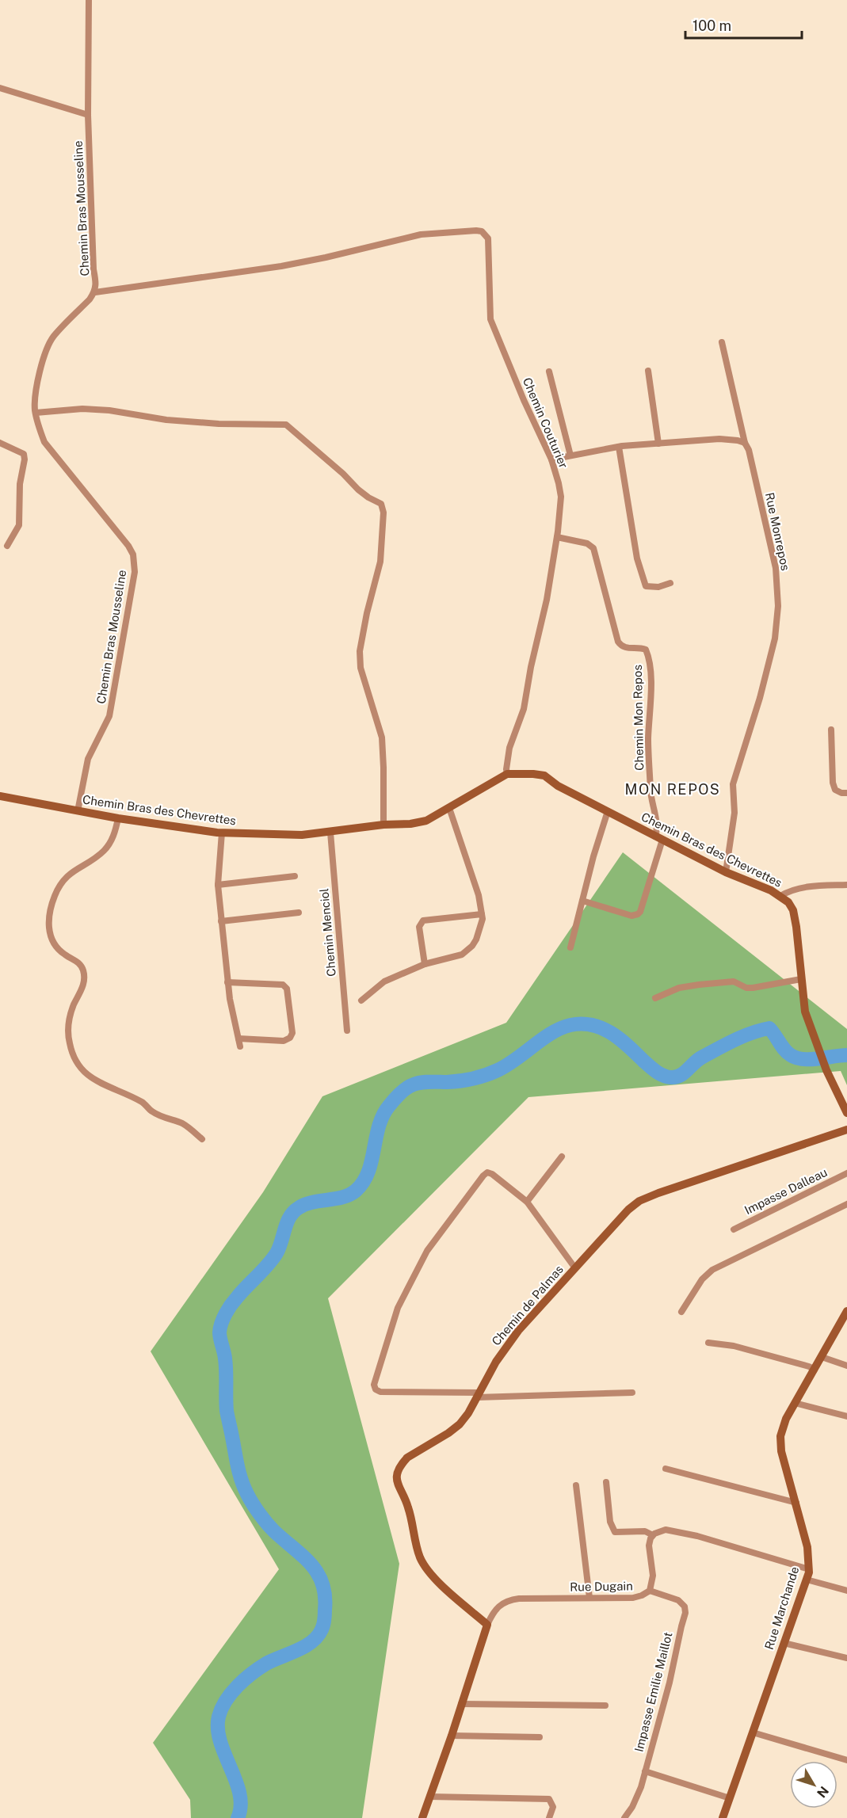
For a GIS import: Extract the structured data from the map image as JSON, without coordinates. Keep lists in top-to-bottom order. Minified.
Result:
{"streets":{"main road":["Chemin Bras des Chevrettes","Chemin de Palmas","Rue Marchande"],"street":["Chemin Bras Mousseline","Chemin Couturier","Rue Monrepos","Chemin Mon Repos","Chemin Menciol","Impasse Dalleau","Rue Dugain","Impasse Emilie Maillot"]},"crossings":[["Chemin Bras Mousseline","Chemin Couturier"],["Chemin Bras Mousseline","Chemin Bras des Chevrettes"],["Chemin Couturier","Chemin Mon Repos"],["Chemin Couturier","Chemin Bras des Chevrettes"],["Rue Monrepos","Chemin Bras des Chevrettes"],["Chemin Mon Repos","Chemin Bras des Chevrettes"],["Chemin Bras des Chevrettes","Chemin Menciol"],["Chemin de Palmas","Rue Dugain"],["Rue Dugain","Impasse Emilie Maillot"]],"districts":["MON REPOS"],"scale_bar":"100 m","north":"bottom right"}
